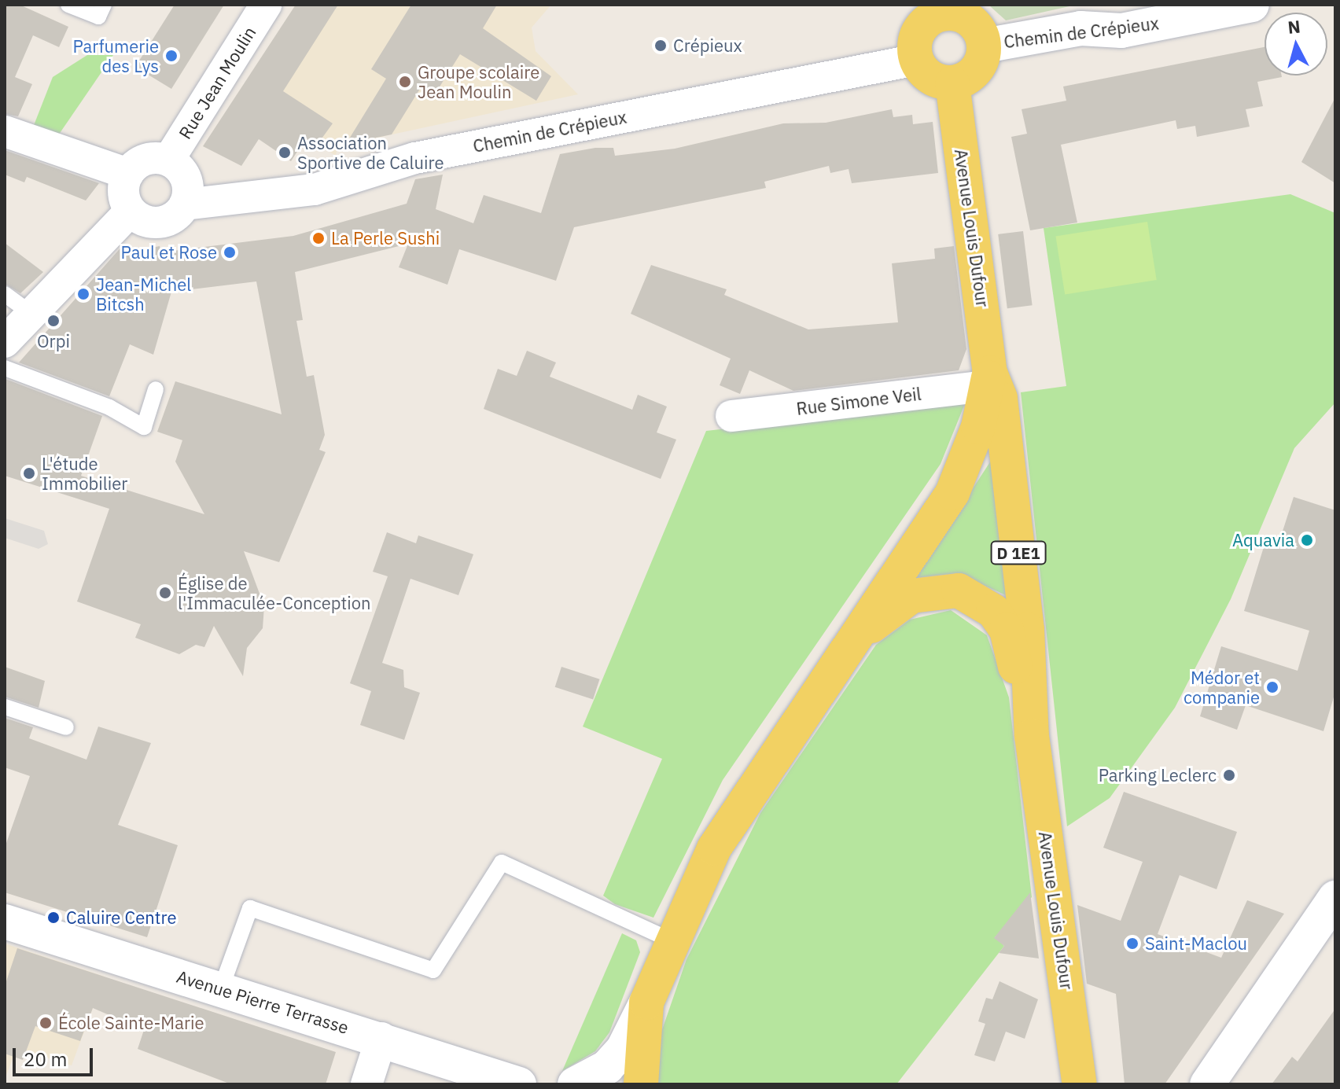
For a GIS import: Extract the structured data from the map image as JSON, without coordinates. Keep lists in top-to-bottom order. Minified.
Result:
{"streets":{"main road":["Chemin de Crépieux","Avenue Louis Dufour","D 1E1","Avenue Pierre Terrasse"],"street":["Rue Jean Moulin","Rue Simone Veil"]},"crossings":[["Chemin de Crépieux","Rue Jean Moulin"],["Chemin de Crépieux","Avenue Louis Dufour"],["Avenue Louis Dufour","Rue Simone Veil"],["Avenue Louis Dufour","D 1E1"],["Rue Simone Veil","D 1E1"]],"places":["Crépieux","Parfumerie des Lys","Groupe scolaire Jean Moulin","Association Sportive de Caluire","La Perle Sushi","Paul et Rose","Jean-Michel Bitcsh","Orpi","L'étude Immobilier","Aquavia","Église de l'Immaculée-Conception","Médor et companie","Parking Leclerc","Caluire Centre","Saint-Maclou","École Sainte-Marie"],"scale_bar":"20 m","north":"top"}
